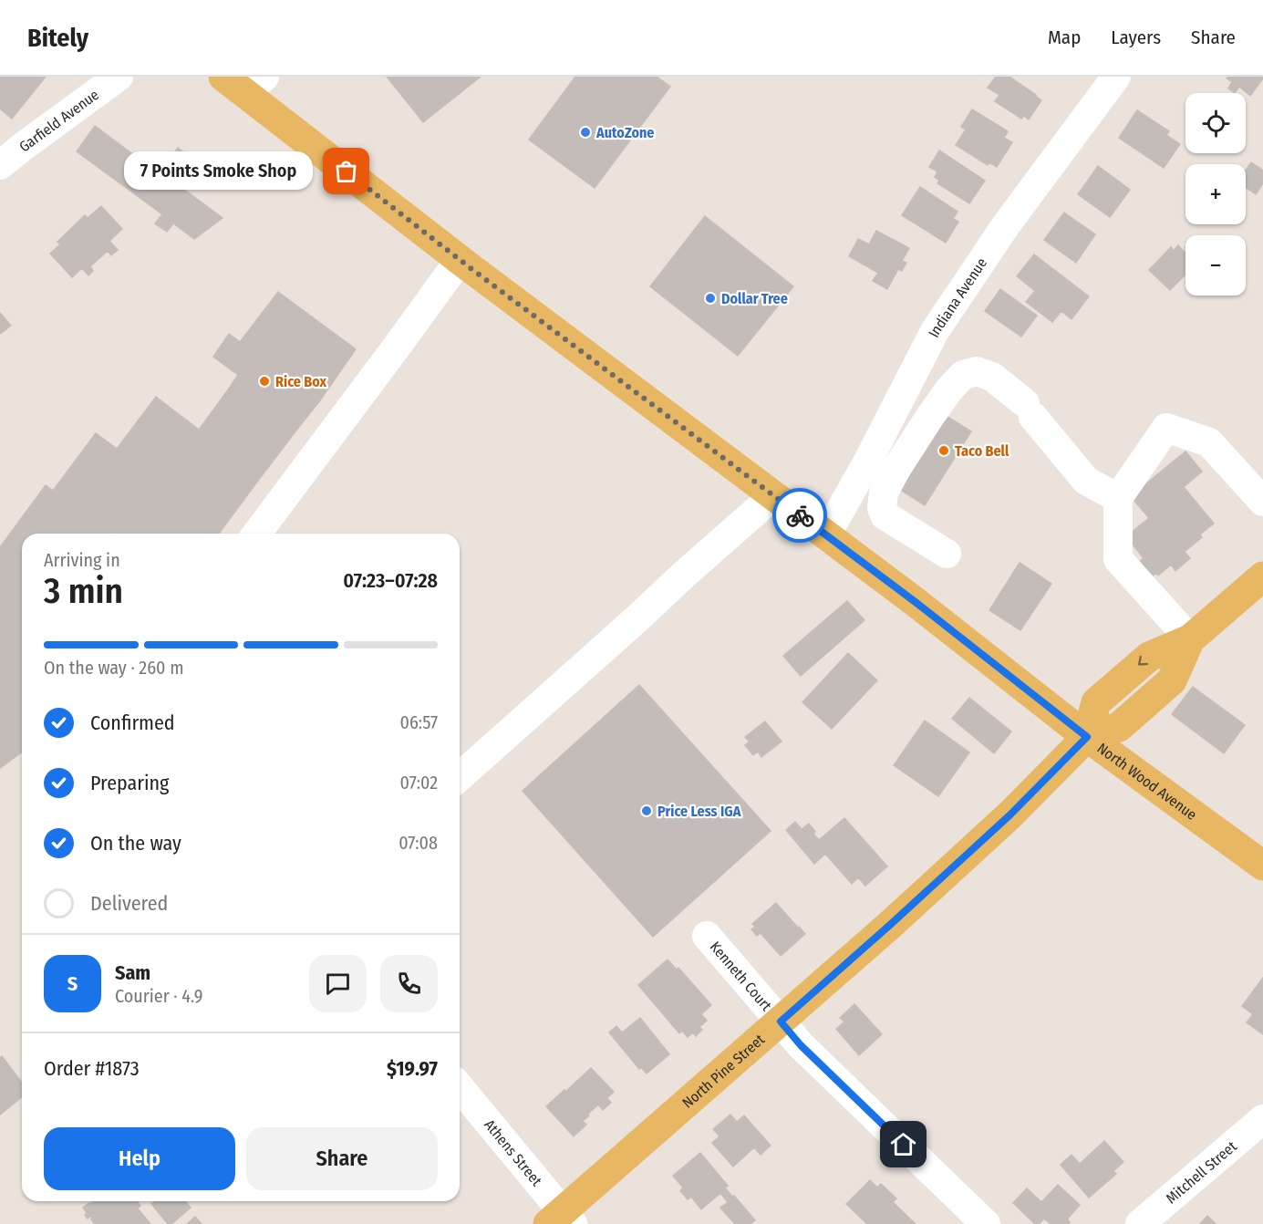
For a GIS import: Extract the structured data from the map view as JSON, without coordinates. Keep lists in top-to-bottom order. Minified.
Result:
{"streets":{"main road":["North Wood Avenue","North Pine Street"],"street":["Garfield Avenue","Indiana Avenue","Kenneth Court","Athens Street","Mitchell Street"]},"crossings":[["Indiana Avenue","North Wood Avenue"],["North Wood Avenue","North Pine Street"],["Kenneth Court","North Pine Street"],["North Pine Street","Athens Street"]],"places":["AutoZone","7 Points Smoke Shop","Dollar Tree","Rice Box","Taco Bell","Price Less IGA"],"page":{"header":"Bitely","nav":["Map","Layers","Share"],"map_buttons":["+","−"],"bubble":"7 Points Smoke Shop","heading":["3 min","Arriving in","07:23–07:28"],"panel":["Sam","Courier · 4.9","Order #1873","$19.97"],"bar":"On the way · 260 m","list":[["Confirmed","06:57"],["Preparing","07:02"],["On the way","07:08"],"Delivered"],"round":"S","buttons":["Help","Share"]}}
